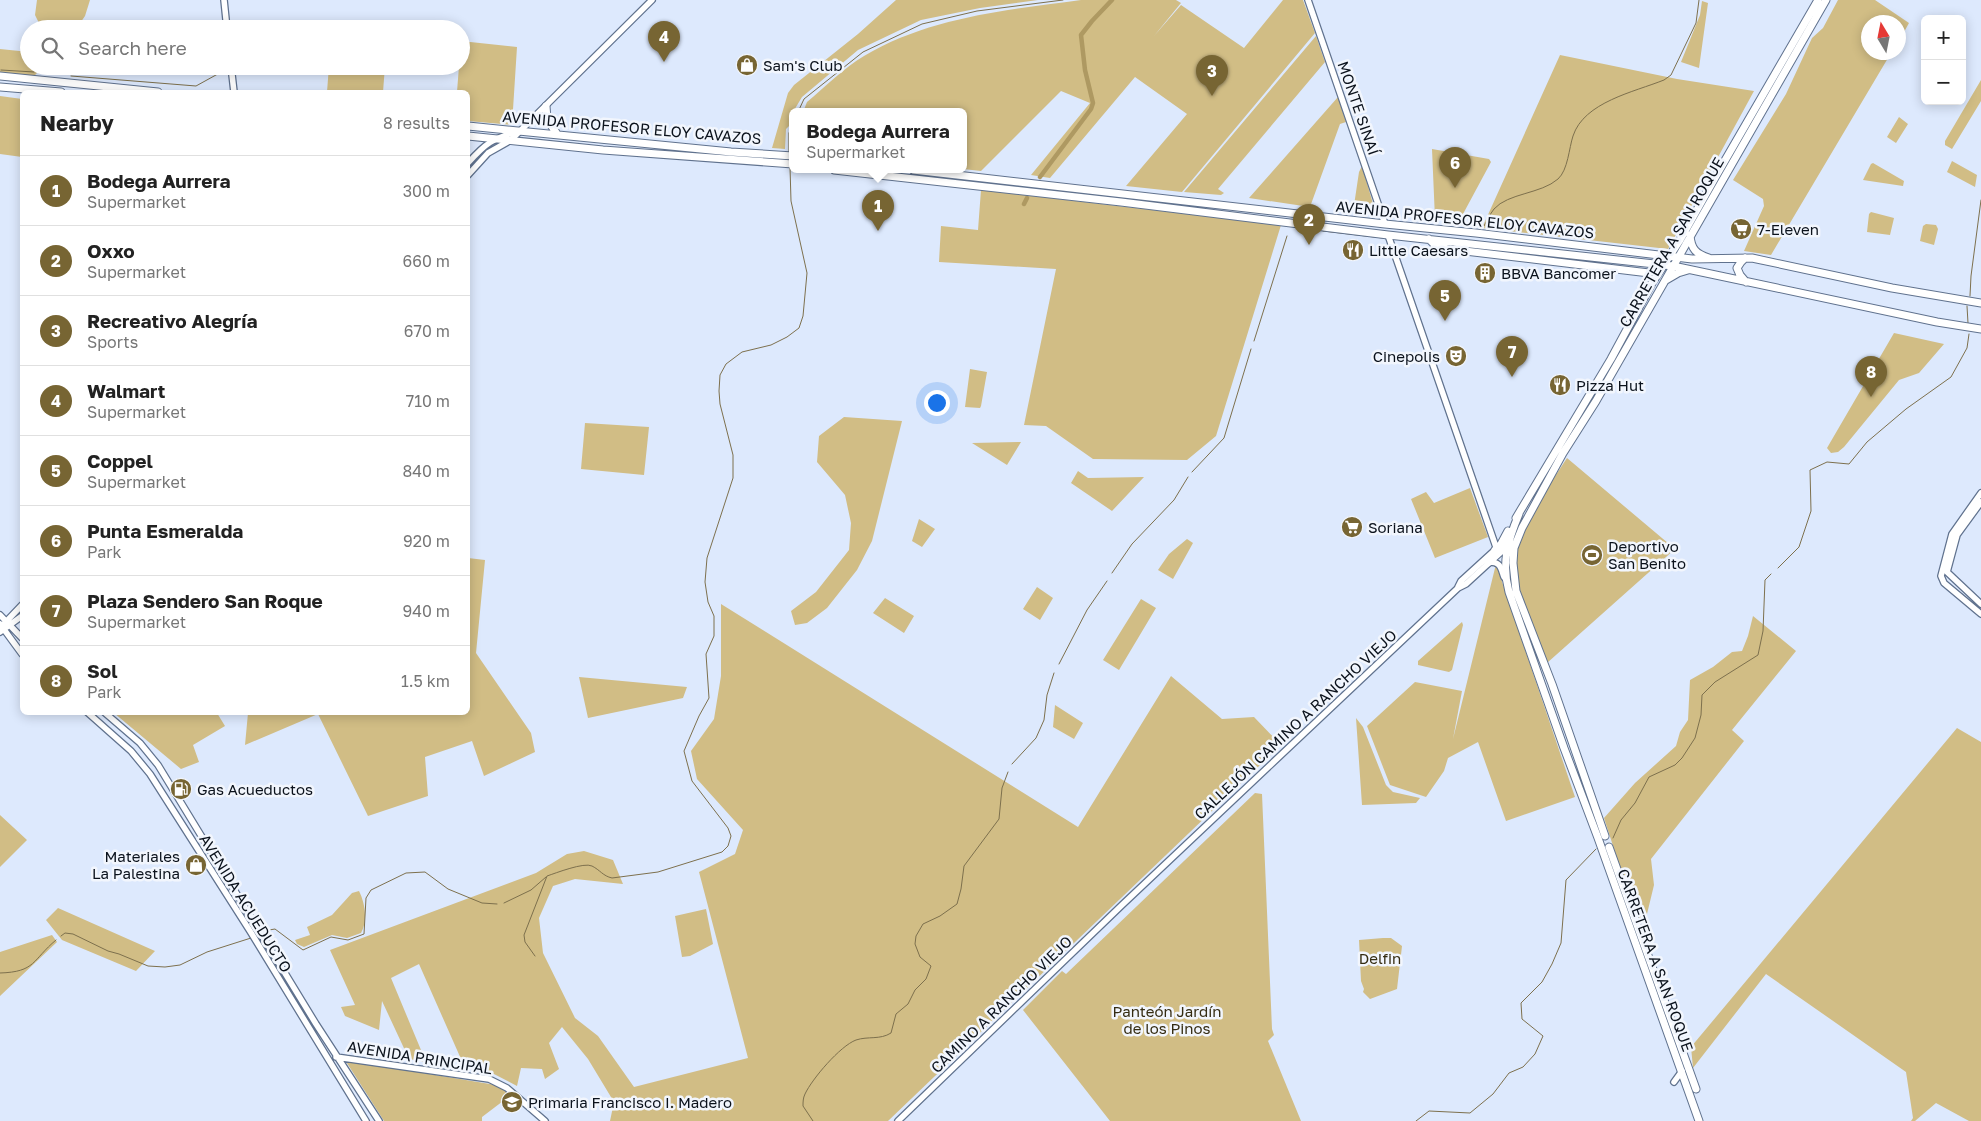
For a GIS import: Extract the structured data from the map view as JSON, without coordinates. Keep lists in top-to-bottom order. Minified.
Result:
{"streets":{"main road":["AVENIDA PROFESOR ELOY CAVAZOS","CARRETERA A SAN ROQUE"],"street":["MONTE SINAÍ","CALLEJÓN CAMINO A RANCHO VIEJO","AVENIDA ACUEDUCTO","CAMINO A RANCHO VIEJO","AVENIDA PRINCIPAL"]},"crossings":[["MONTE SINAÍ","AVENIDA PROFESOR ELOY CAVAZOS"],["AVENIDA PROFESOR ELOY CAVAZOS","CARRETERA A SAN ROQUE"],["CALLEJÓN CAMINO A RANCHO VIEJO","CAMINO A RANCHO VIEJO"],["AVENIDA ACUEDUCTO","AVENIDA PRINCIPAL"]],"parks":["Delfin","Panteón Jardín de los Pinos"],"places":{"shop":["Sam's Club","Materiales La Palestina"],"supermarket":["7-Eleven","Soriana"],"restaurant":["Little Caesars","Pizza Hut"],"building":["BBVA Bancomer"],"theatre":["Cinepolis"],"sports":["Deportivo San Benito"],"fuel station":["Gas Acueductos"],"school or university":["Primaria Francisco I. Madero"]},"north":"top","page":{"map_buttons":["+","−"],"search":"Search here","pins":["4","3","6","1","2","5","7","8"],"heading":["Nearby","8 results"],"popup":["Bodega Aurrera","Supermarket"],"list":[{"mark":"1","name":"Bodega Aurrera","note":"Supermarket","value":"300 m"},{"mark":"2","name":"Oxxo","note":"Supermarket","value":"660 m"},{"mark":"3","name":"Recreativo Alegría","note":"Sports","value":"670 m"},{"mark":"4","name":"Walmart","note":"Supermarket","value":"710 m"},{"mark":"5","name":"Coppel","note":"Supermarket","value":"840 m"},{"mark":"6","name":"Punta Esmeralda","note":"Park","value":"920 m"},{"mark":"7","name":"Plaza Sendero San Roque","note":"Supermarket","value":"940 m"},{"mark":"8","name":"Sol","note":"Park","value":"1.5 km"}]}}
